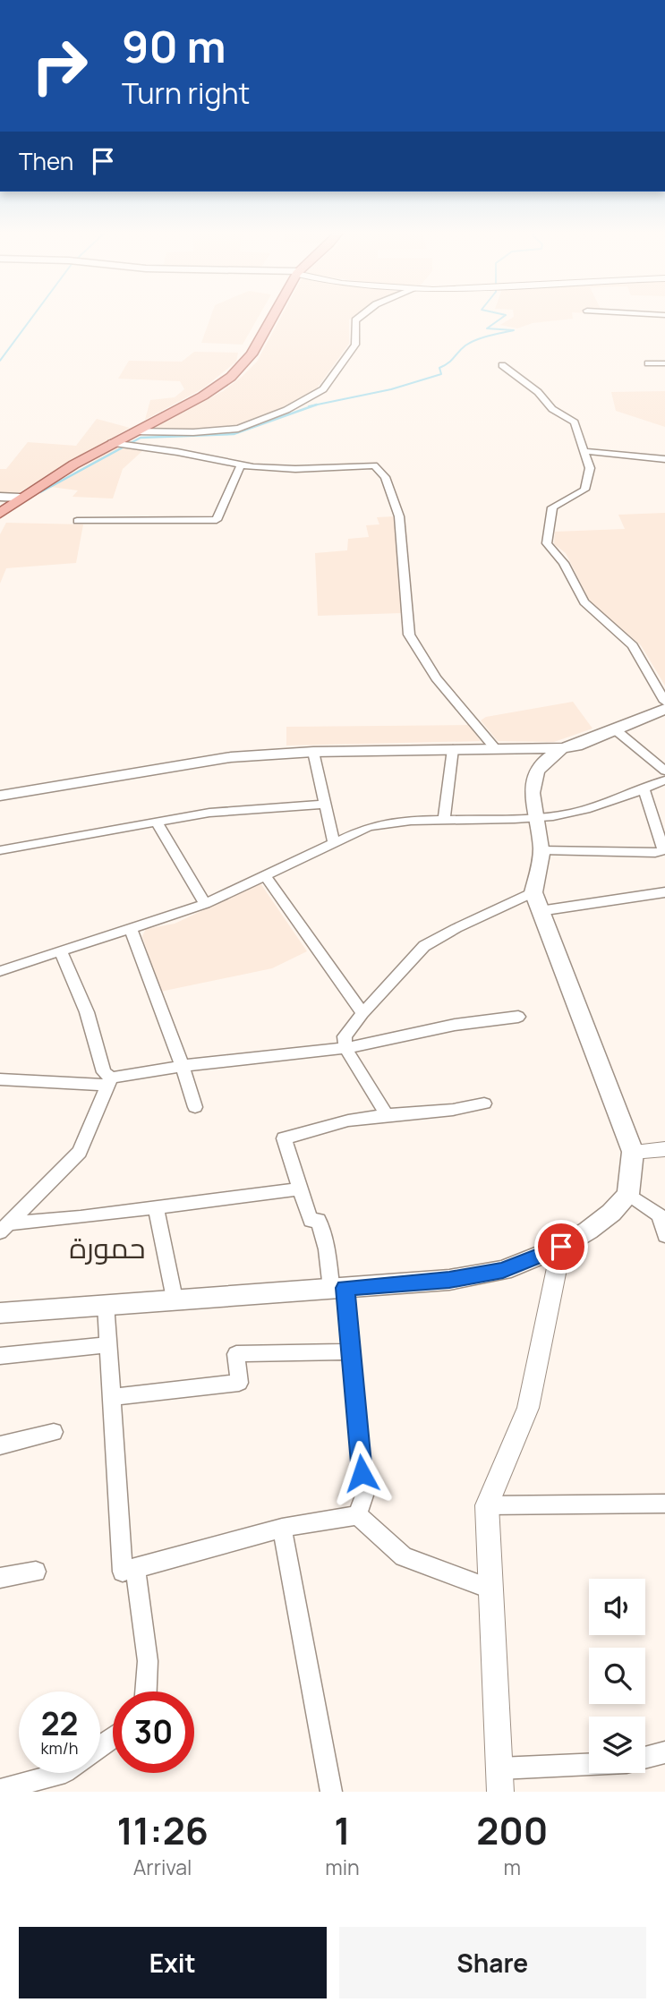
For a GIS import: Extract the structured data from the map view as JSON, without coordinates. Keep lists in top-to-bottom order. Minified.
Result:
{"districts":["حمورة"],"page":{"turn":["90 m","Turn right"],"then":"Then","speed":"22 km/h","limit":"30","eta":["11:26","Arrival","1","min","200","m"],"buttons":["Exit","Share"]}}
